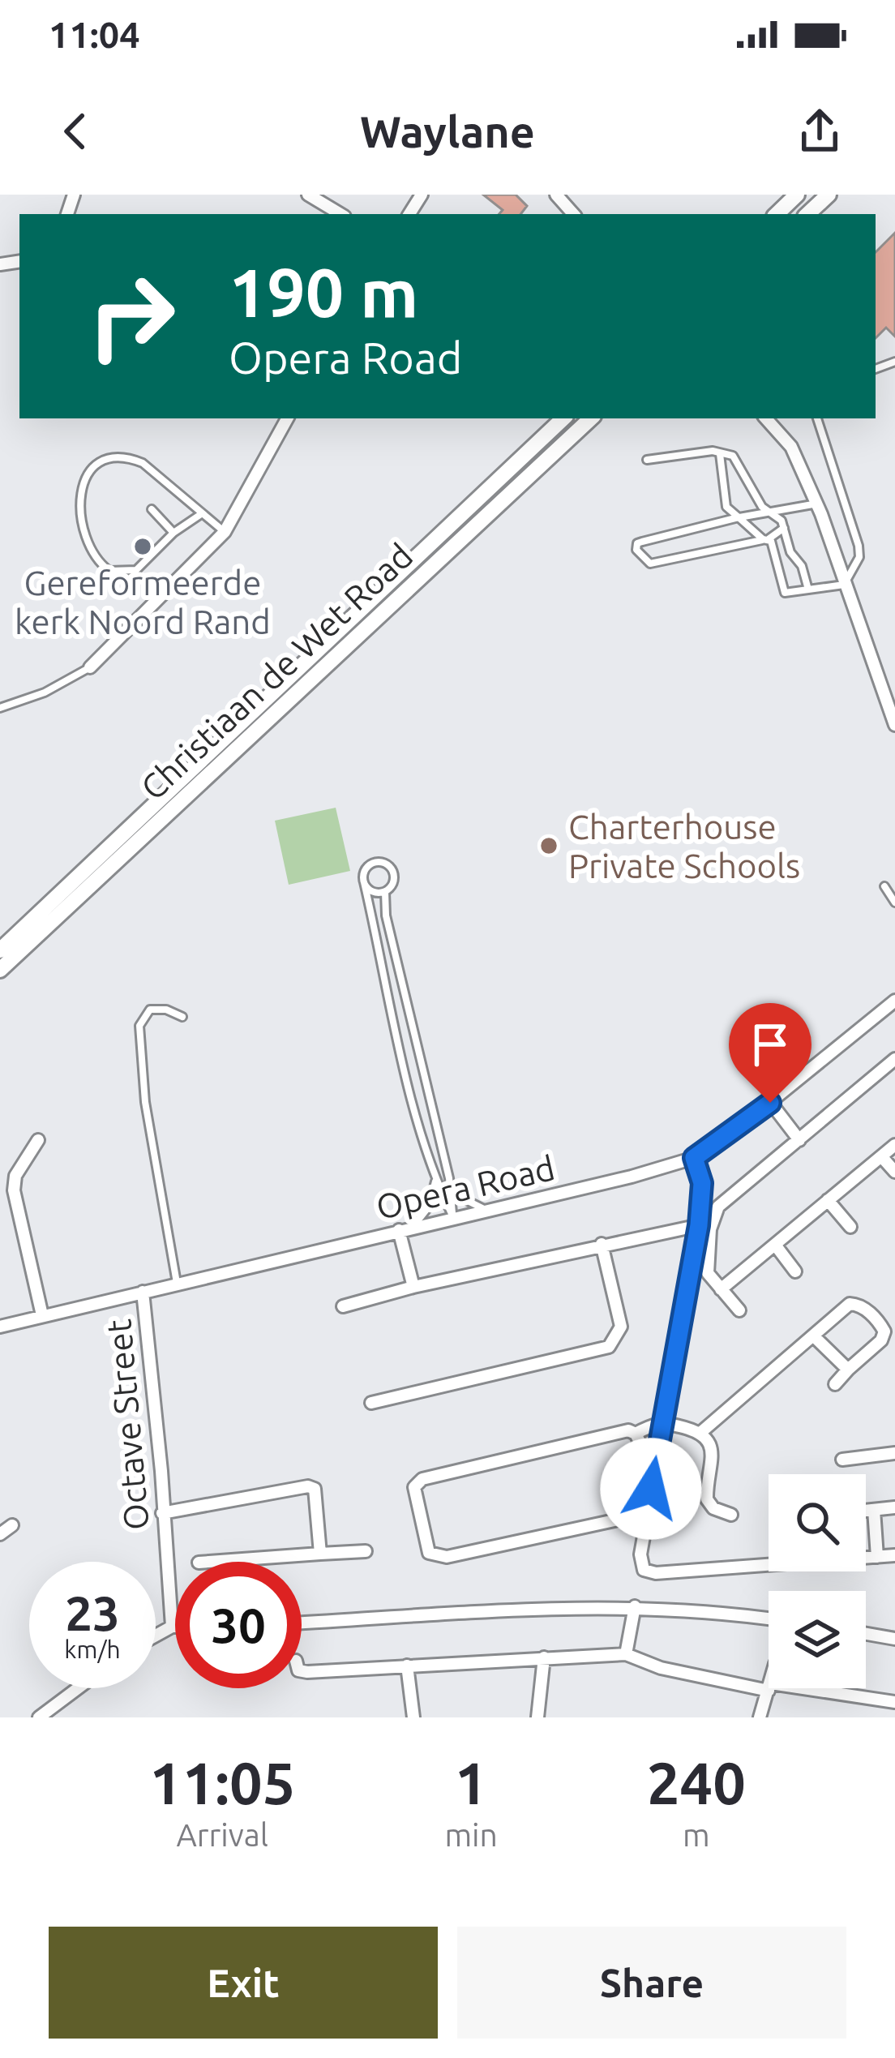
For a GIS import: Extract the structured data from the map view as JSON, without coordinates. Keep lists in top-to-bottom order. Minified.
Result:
{"streets":{"main road":["Christiaan de Wet Road"],"street":["Opera Road","Octave Street"]},"crossings":[["Opera Road","Octave Street"]],"places":["Gereformeerde kerk Noord Rand","Charterhouse Private Schools"],"page":{"status":"11:04","header":"Waylane","turn":["190 m","Opera Road"],"speed":"23 km/h","limit":"30","eta":["11:05","Arrival","1","min","240","m"],"buttons":["Exit","Share"]}}
